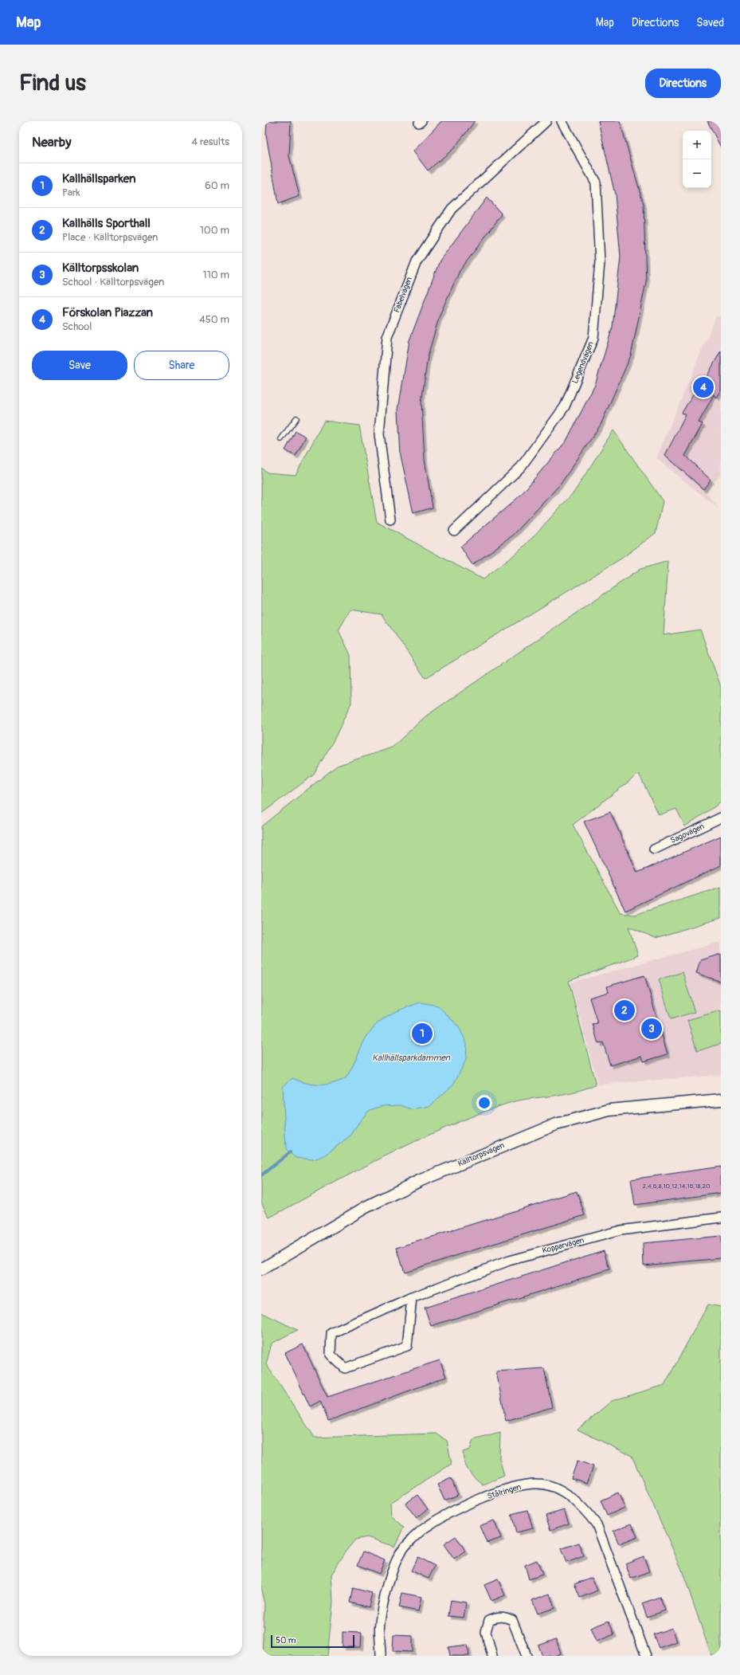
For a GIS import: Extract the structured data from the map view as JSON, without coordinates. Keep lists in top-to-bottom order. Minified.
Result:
{"streets":{"street":["Fabelvägen","Legendvägen","Sagovägen","Källtorpsvägen","Kopparvägen","Stålringen"]},"water":["Kallhällsparkdammen"],"house_numbers":["2,4,6,8,10,12,14,16,18,20"],"scale_bar":"50 m","page":{"header":"Map","nav":["Map","Directions","Saved"],"buttons":["Directions",["Save","Share"]],"title":"Find us","heading":["Nearby","4 results"],"map_buttons":["+","−"],"list":[{"mark":"1","name":"Kallhällsparken","note":"Park","value":"60 m"},{"mark":"2","name":"Kallhälls Sporthall","note":"Place · Källtorpsvägen","value":"100 m"},{"mark":"3","name":"Källtorpsskolan","note":"School · Källtorpsvägen","value":"110 m"},{"mark":"4","name":"Förskolan Piazzan","note":"School","value":"450 m"}],"pins":["4","2","3","1"],"scale":"50 m"}}
